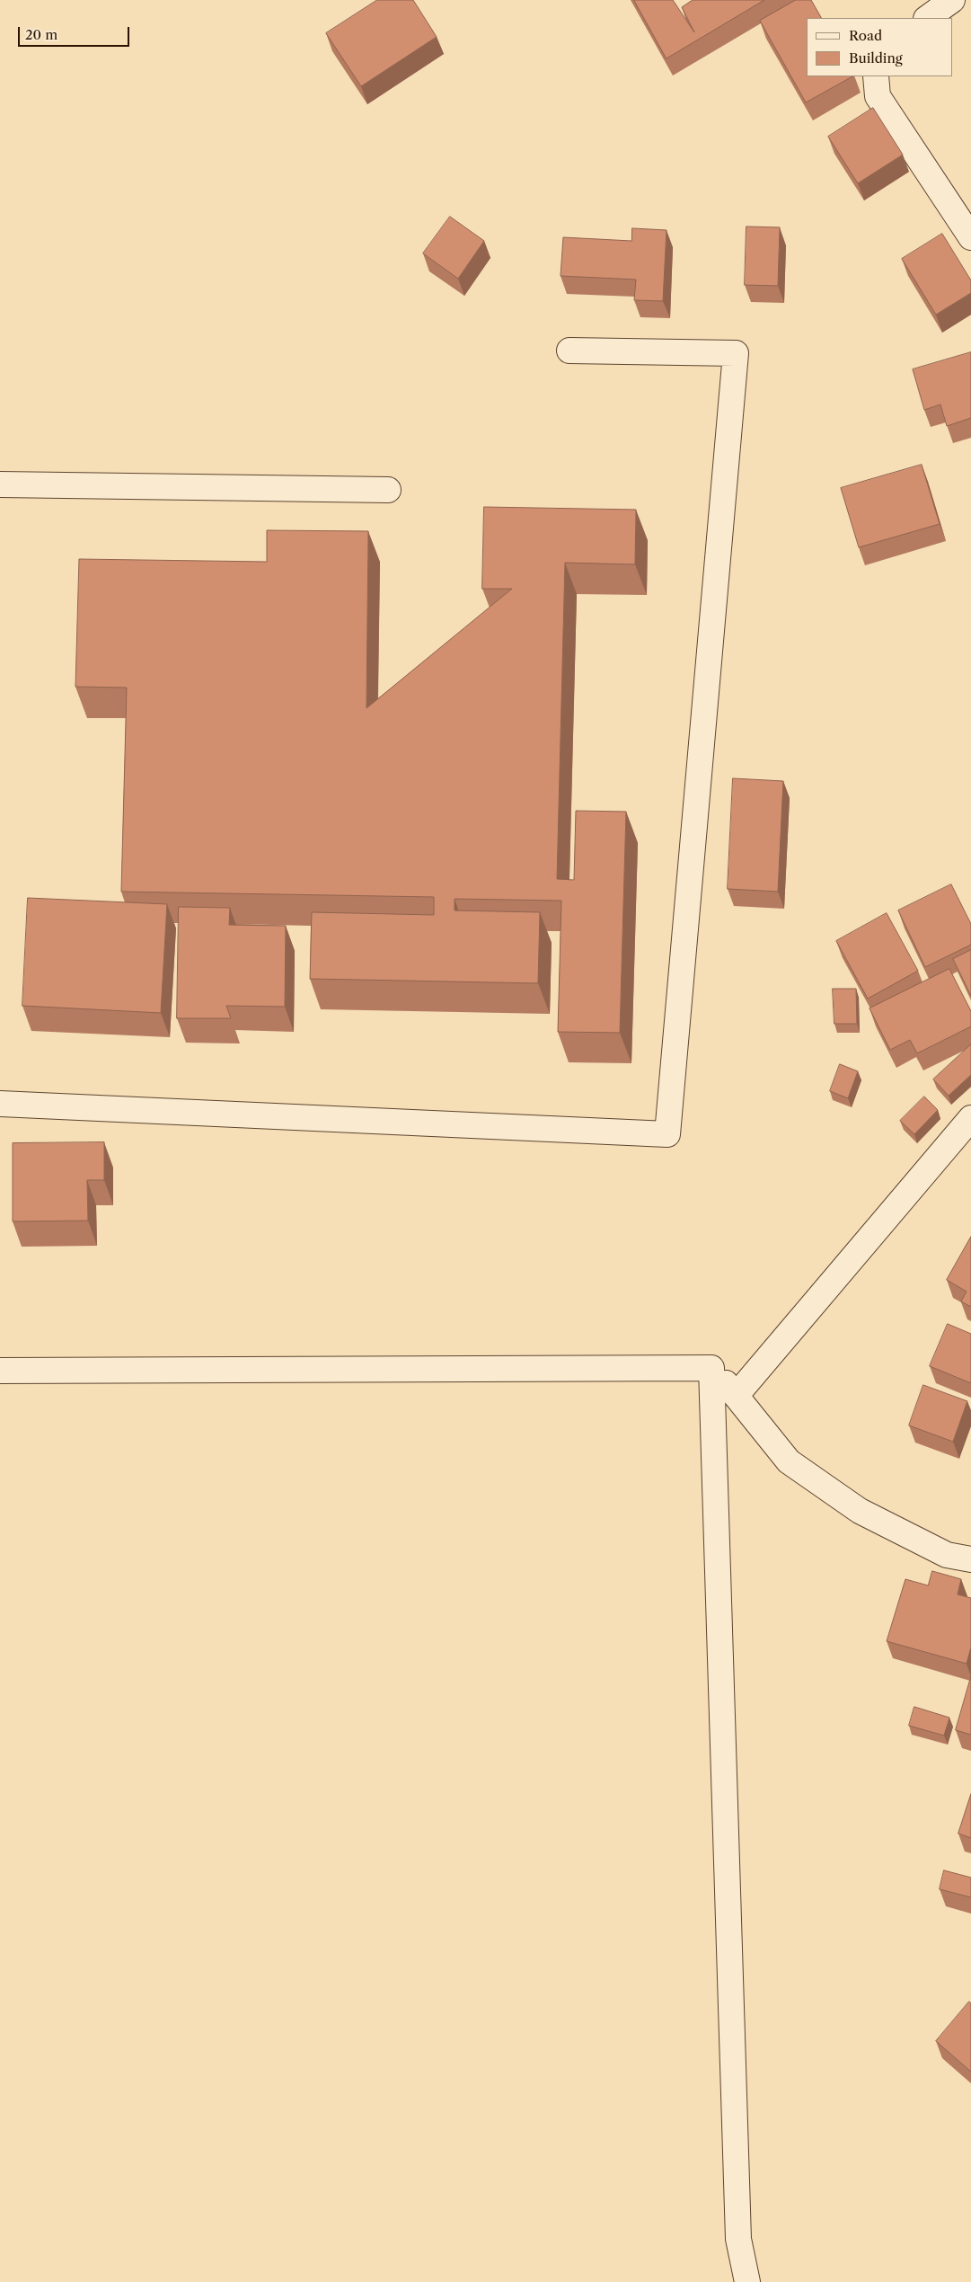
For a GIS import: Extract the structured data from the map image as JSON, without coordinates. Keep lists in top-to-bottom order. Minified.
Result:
{"legend":["Road","Building"],"scale_bar":"20 m"}
